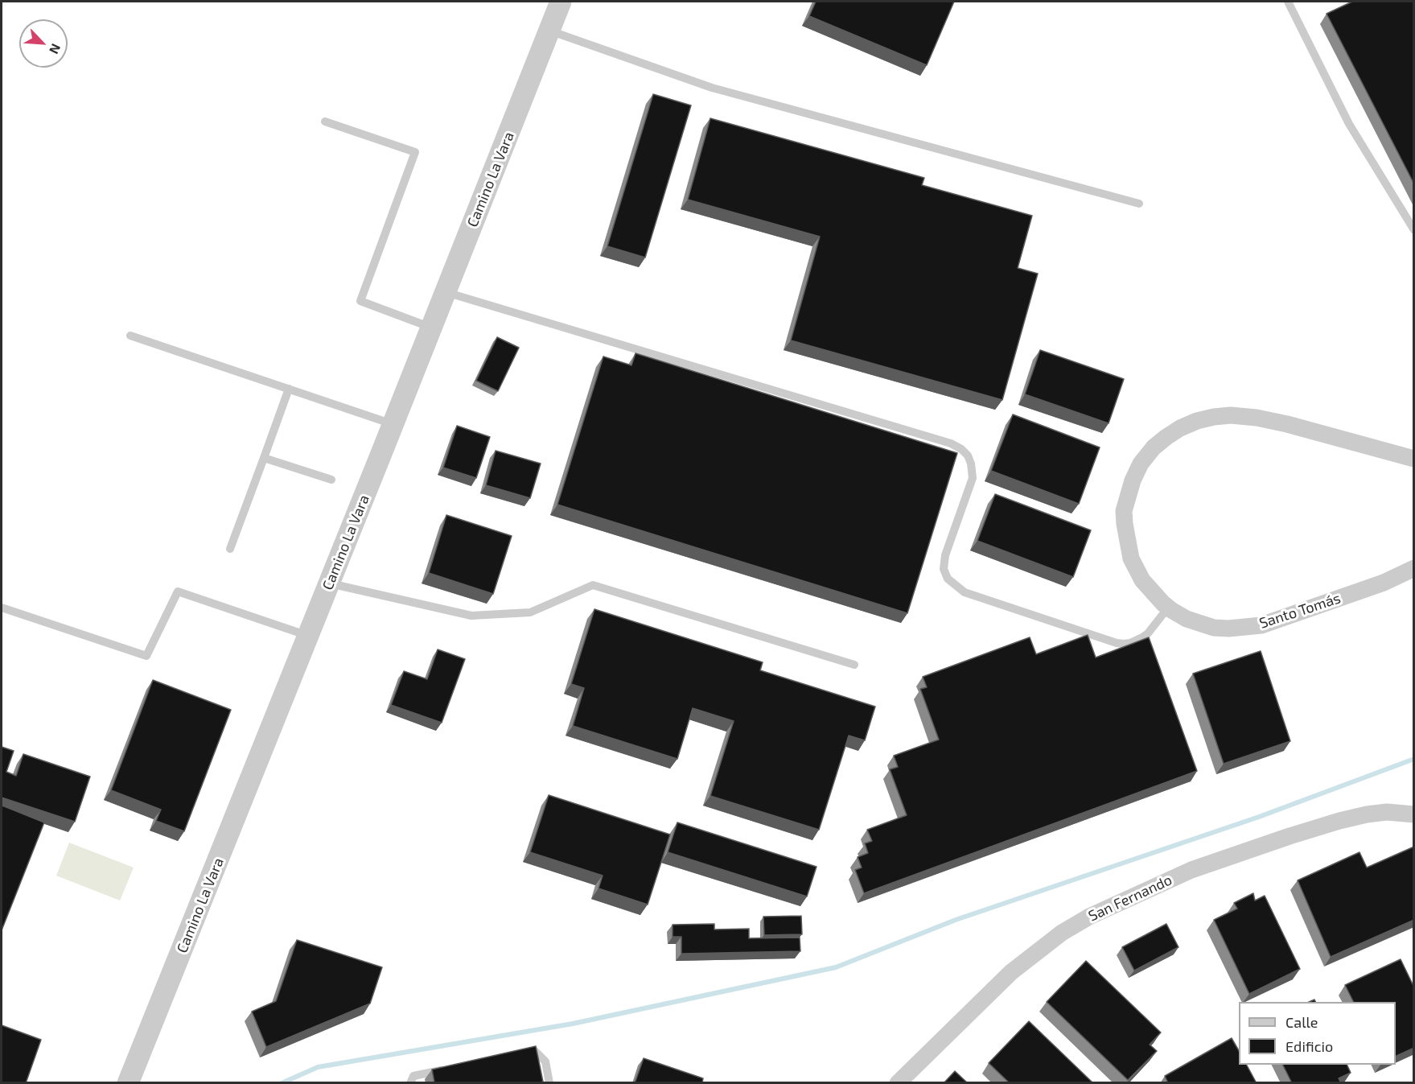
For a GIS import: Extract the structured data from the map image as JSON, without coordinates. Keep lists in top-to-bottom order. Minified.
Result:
{"streets":{"street":["Camino La Vara","Santo Tomás","San Fernando"]},"legend":["Calle","Edificio"],"north":"bottom right"}
